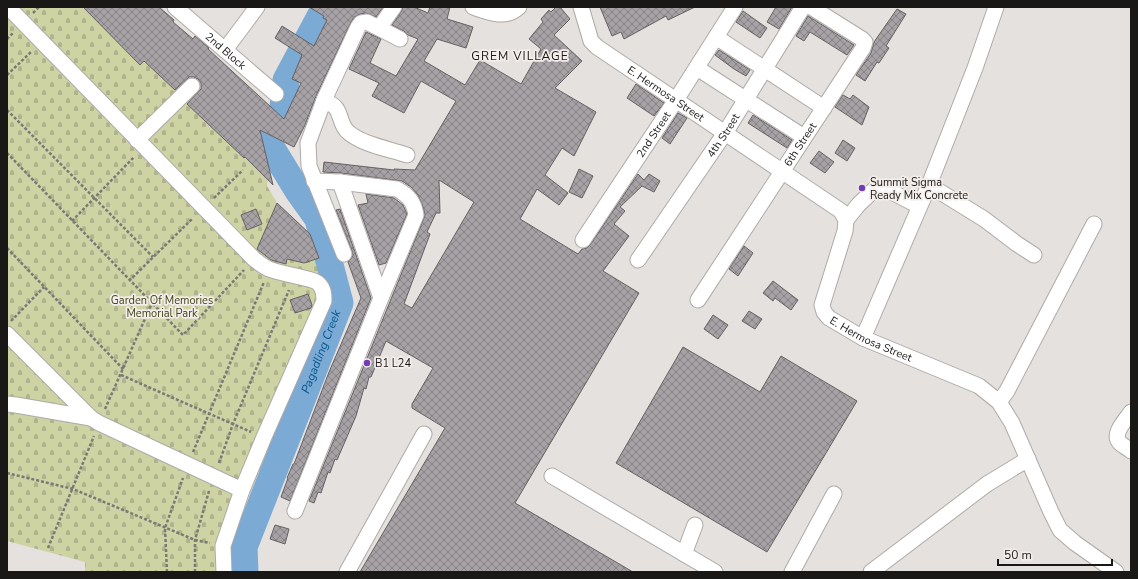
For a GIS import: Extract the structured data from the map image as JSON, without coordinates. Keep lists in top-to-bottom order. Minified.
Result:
{"streets":{"street":["2nd Block","E. Hermosa Street","2nd Street","4th Street","6th Street"]},"crossings":[["E. Hermosa Street","2nd Street"],["E. Hermosa Street","4th Street"],["E. Hermosa Street","6th Street"]],"districts":["GREM VILLAGE"],"water":["Pagadling Creek"],"parks":["Garden Of Memories Memorial Park"],"places":["Summit Sigma Ready Mix Concrete","B1 L24"],"scale_bar":"50 m"}
